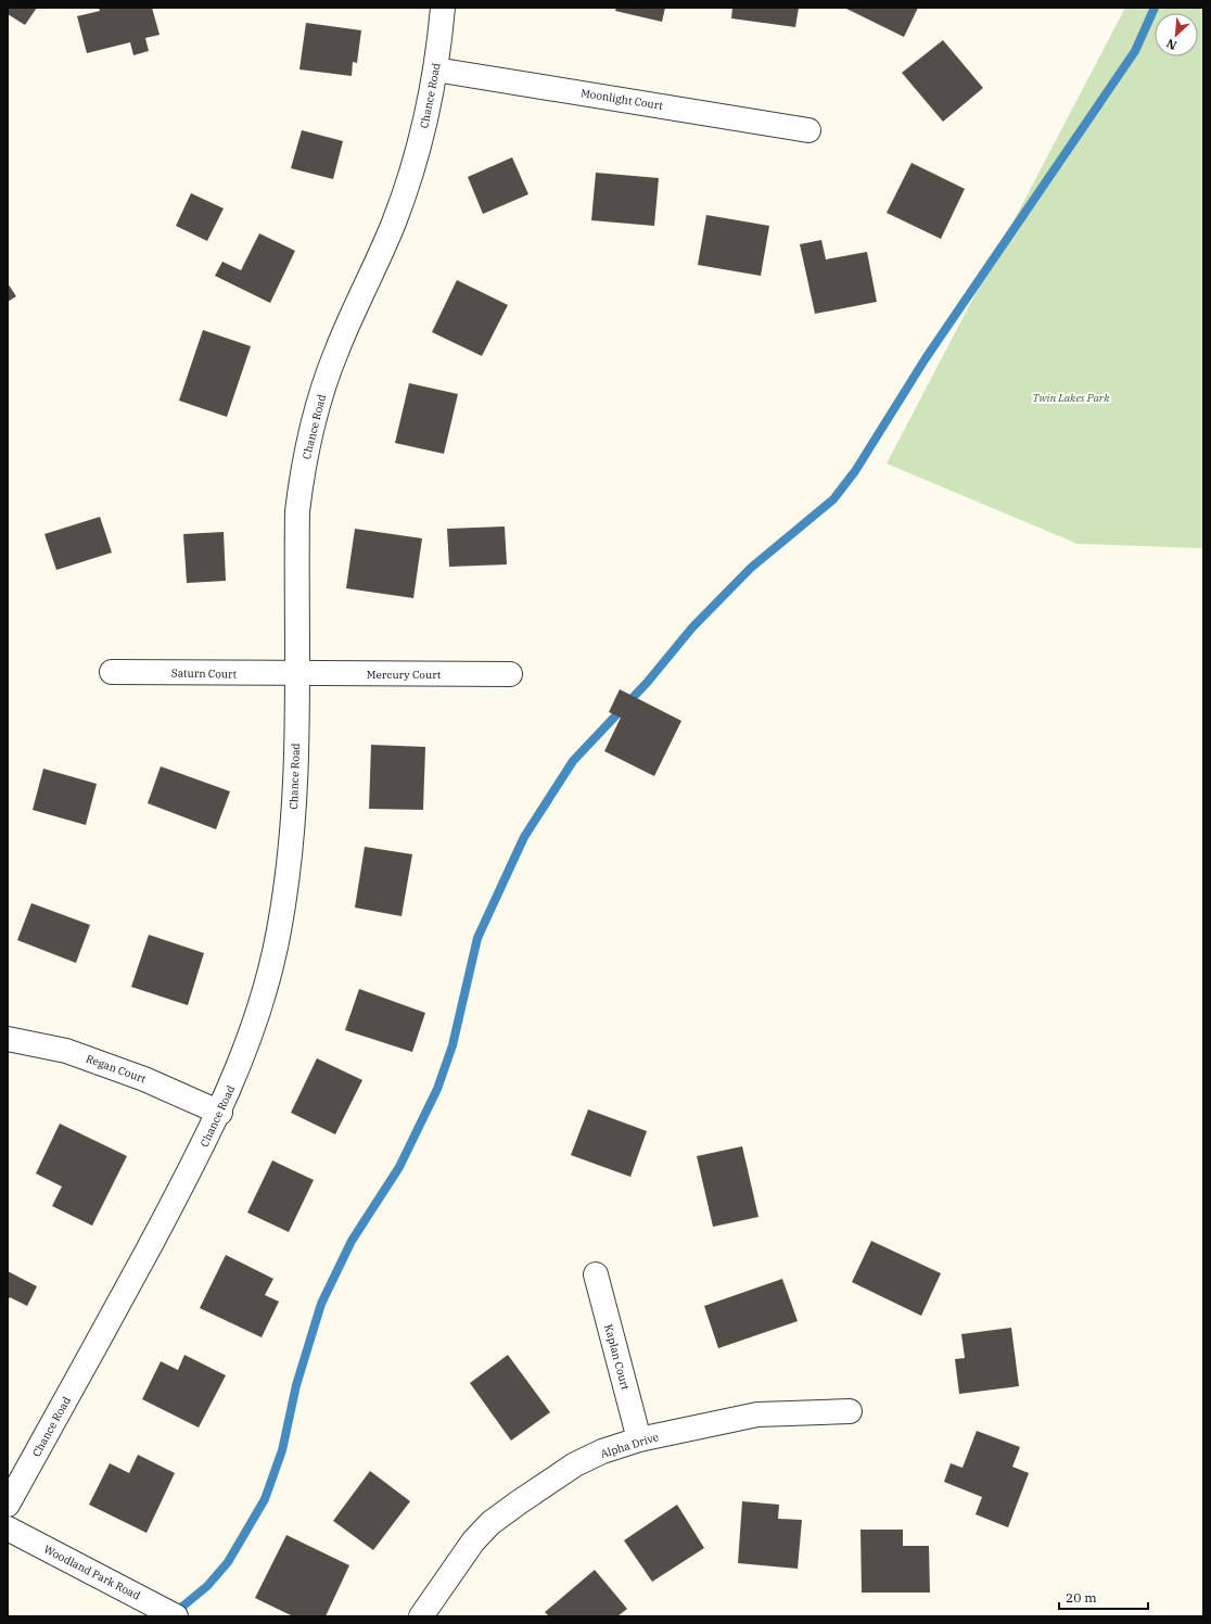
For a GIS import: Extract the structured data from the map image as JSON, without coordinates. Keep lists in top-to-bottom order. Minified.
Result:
{"streets":{"street":["Chance Road","Moonlight Court","Saturn Court","Mercury Court","Regan Court","Kaplan Court","Alpha Drive","Woodland Park Road"]},"crossings":[["Chance Road","Moonlight Court"],["Chance Road","Saturn Court"],["Chance Road","Mercury Court"],["Chance Road","Regan Court"],["Saturn Court","Mercury Court"],["Kaplan Court","Alpha Drive"]],"parks":["Twin Lakes Park"],"scale_bar":"20 m","north":"bottom left"}
